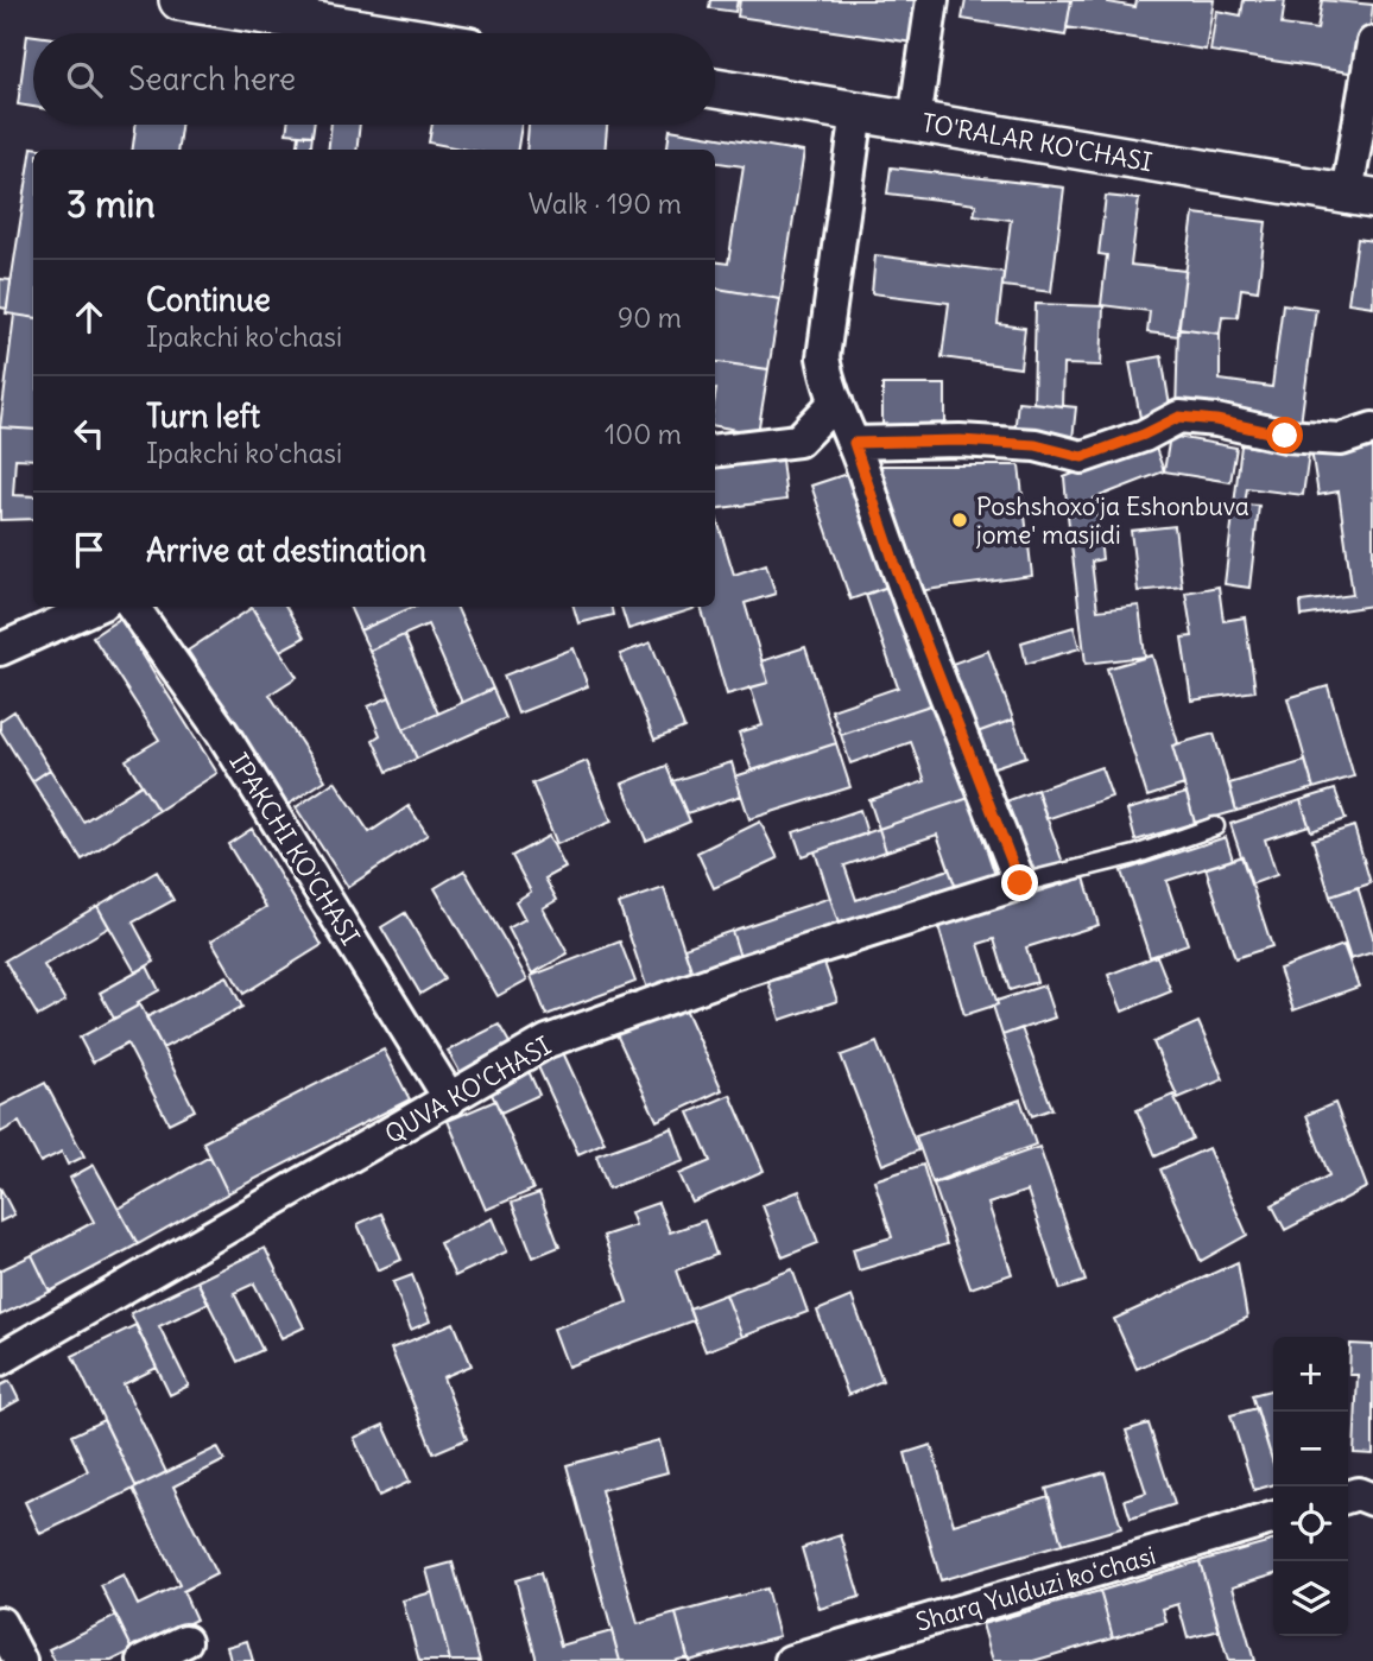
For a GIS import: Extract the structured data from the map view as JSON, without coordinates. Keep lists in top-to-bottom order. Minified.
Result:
{"streets":{"street":["TO'RALAR KO'CHASI","IPAKCHI KO'CHASI","QUVA KO'CHASI","Sharq Yulduzi koʻchasi"]},"crossings":[["IPAKCHI KO'CHASI","QUVA KO'CHASI"]],"places":["Poshshoxo'ja Eshonbuva jome' masjidi"],"page":{"search":"Search here","heading":["3 min","Walk · 190 m"],"list":[["Continue","Ipakchi ko'chasi","90 m"],["Turn left","Ipakchi ko'chasi","100 m"],"Arrive at destination"],"map_buttons":["+","−"]}}
